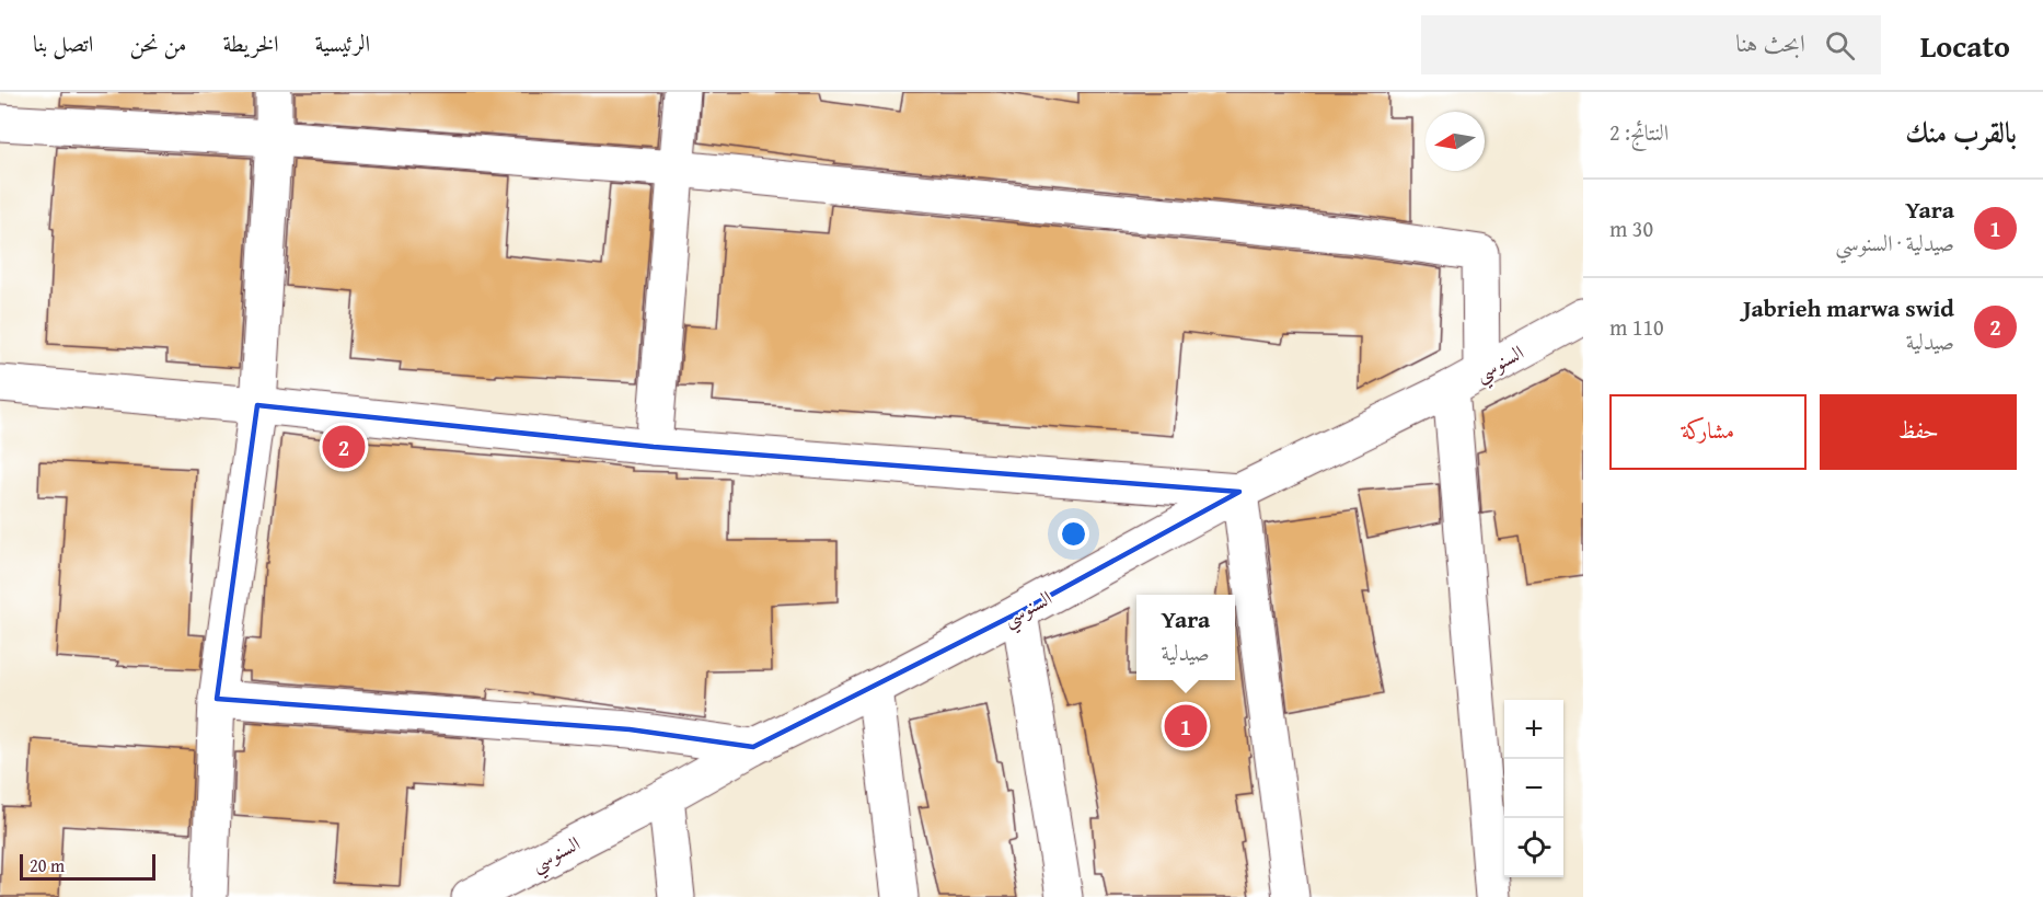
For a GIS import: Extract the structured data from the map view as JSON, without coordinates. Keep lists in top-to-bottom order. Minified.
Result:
{"streets":{"street":["السنوسي"]},"scale_bar":"20 m","north":"left","page":{"header":"Locato","search":"ابحث هنا","nav":["الرئيسية","الخريطة","من نحن","اتصل بنا"],"heading":["بالقرب منك","النتائج: 2"],"list":[{"mark":"1","name":"Yara","note":"صيدلية · السنوسي","value":"30 m"},{"mark":"2","name":"Jabrieh marwa swid","note":"صيدلية","value":"110 m"}],"buttons":["حفظ","مشاركة"],"pins":["2","1"],"popup":["Yara","صيدلية"],"map_buttons":["+","−"],"scale":"20 m"}}
